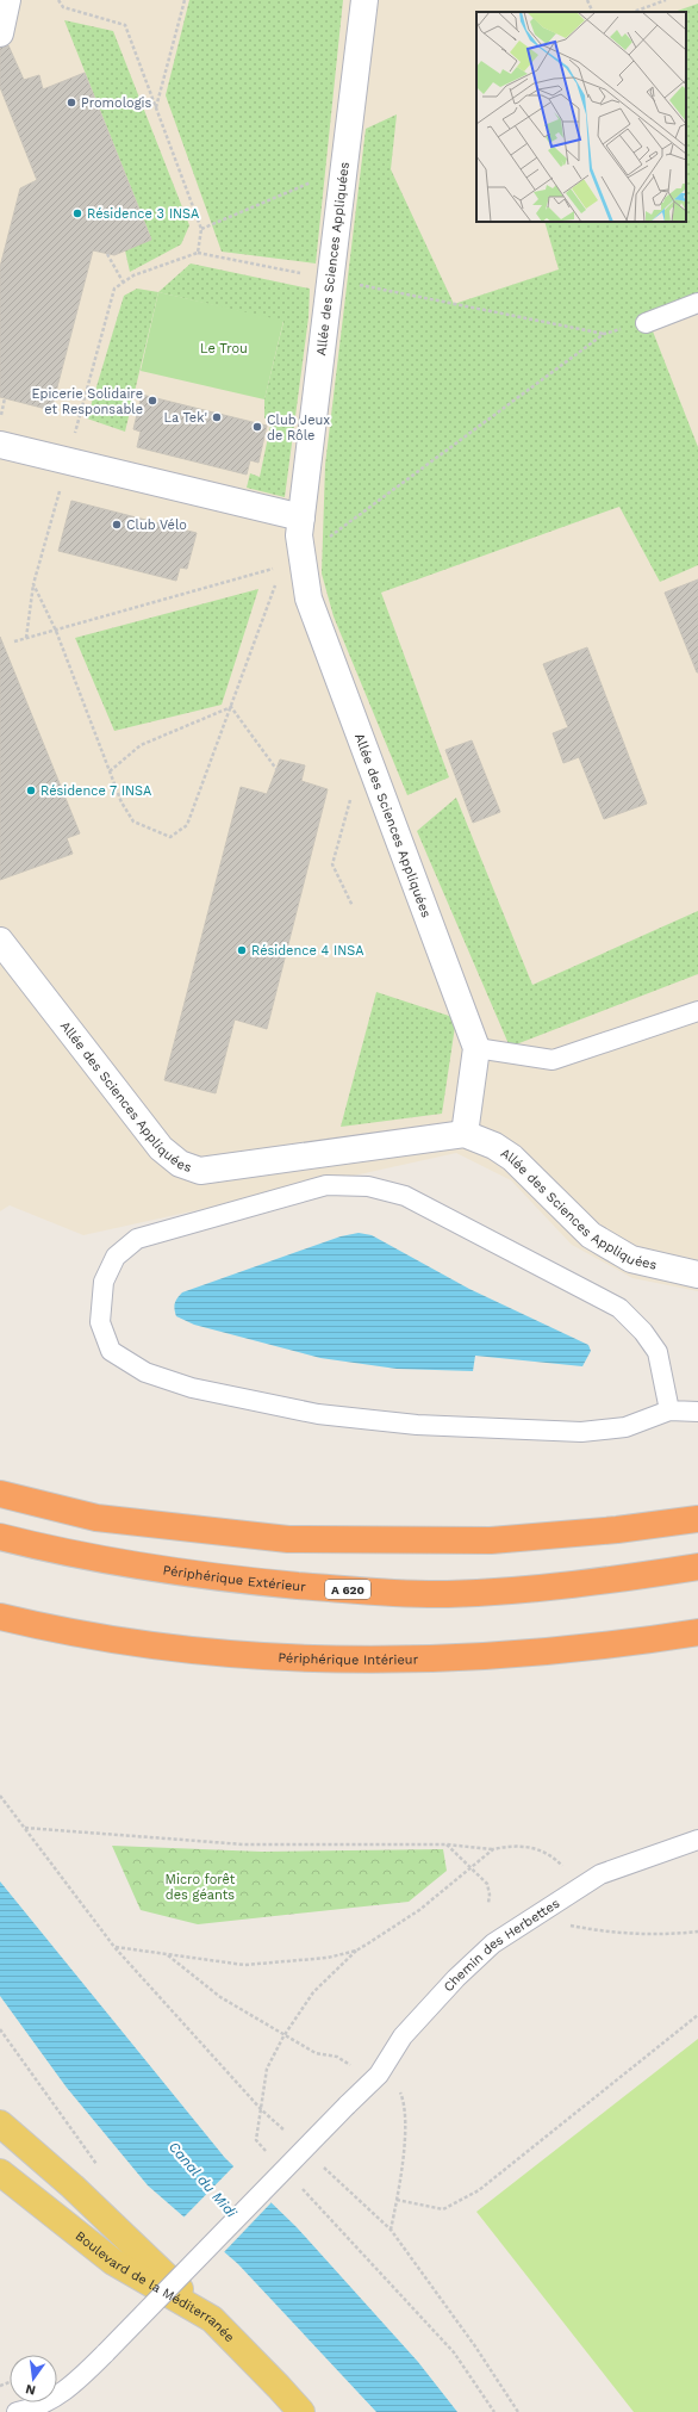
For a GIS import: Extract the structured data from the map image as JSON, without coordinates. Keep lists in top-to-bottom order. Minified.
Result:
{"streets":{"highway":["Périphérique Extérieur","A 620","Périphérique Intérieur"],"main road":["Boulevard de la Méditerranée"],"street":["Allée des Sciences Appliquées"],"lane":["Chemin des Herbettes"]},"water":["Canal du Midi"],"parks":["Le Trou","Micro forêt des géants"],"places":["Promologis","Résidence 3 INSA","Epicerie Solidaire et Responsable","La Tek'","Club Jeux de Rôle","Club Vélo","Résidence 7 INSA","Résidence 4 INSA"],"north":"bottom"}
